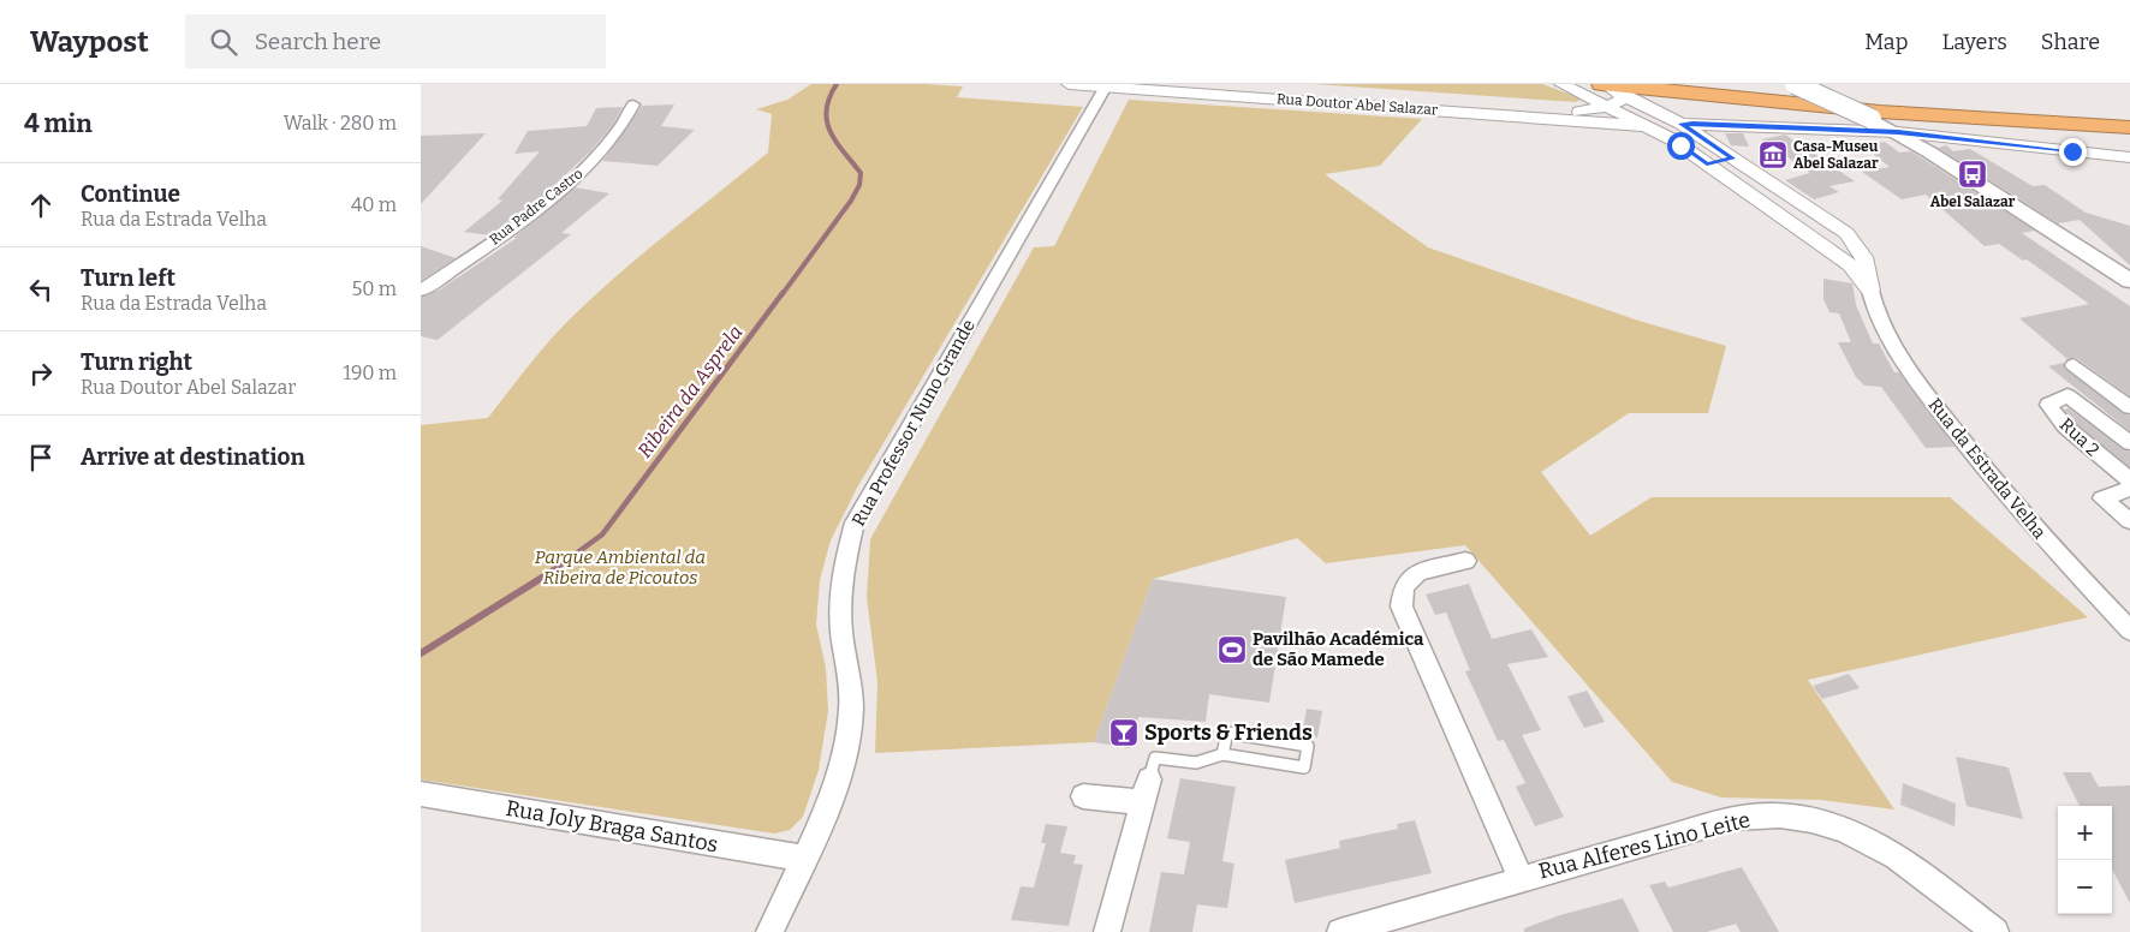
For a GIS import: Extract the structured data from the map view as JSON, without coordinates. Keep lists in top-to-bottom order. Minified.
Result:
{"streets":{"street":["Rua Doutor Abel Salazar","Rua Padre Castro","Rua Professor Nuno Grande","Rua 2","Rua da Estrada Velha","Rua Joly Braga Santos","Rua Alferes Lino Leite"]},"crossings":[["Rua Doutor Abel Salazar","Rua Professor Nuno Grande"],["Rua Doutor Abel Salazar","Rua da Estrada Velha"],["Rua Professor Nuno Grande","Rua Joly Braga Santos"]],"water":["Ribeira da Asprela"],"parks":["Parque Ambiental da Ribeira de Picoutos"],"places":{"museum":["Casa-Museu Abel Salazar"],"bus stop":["Abel Salazar"],"sports":["Pavilhão Académica de São Mamede"],"bar":["Sports & Friends"]},"page":{"header":"Waypost","search":"Search here","nav":["Map","Layers","Share"],"heading":["4 min","Walk · 280 m"],"list":[["Continue","Rua da Estrada Velha","40 m"],["Turn left","Rua da Estrada Velha","50 m"],["Turn right","Rua Doutor Abel Salazar","190 m"],"Arrive at destination"],"map_buttons":["+","−"]}}
